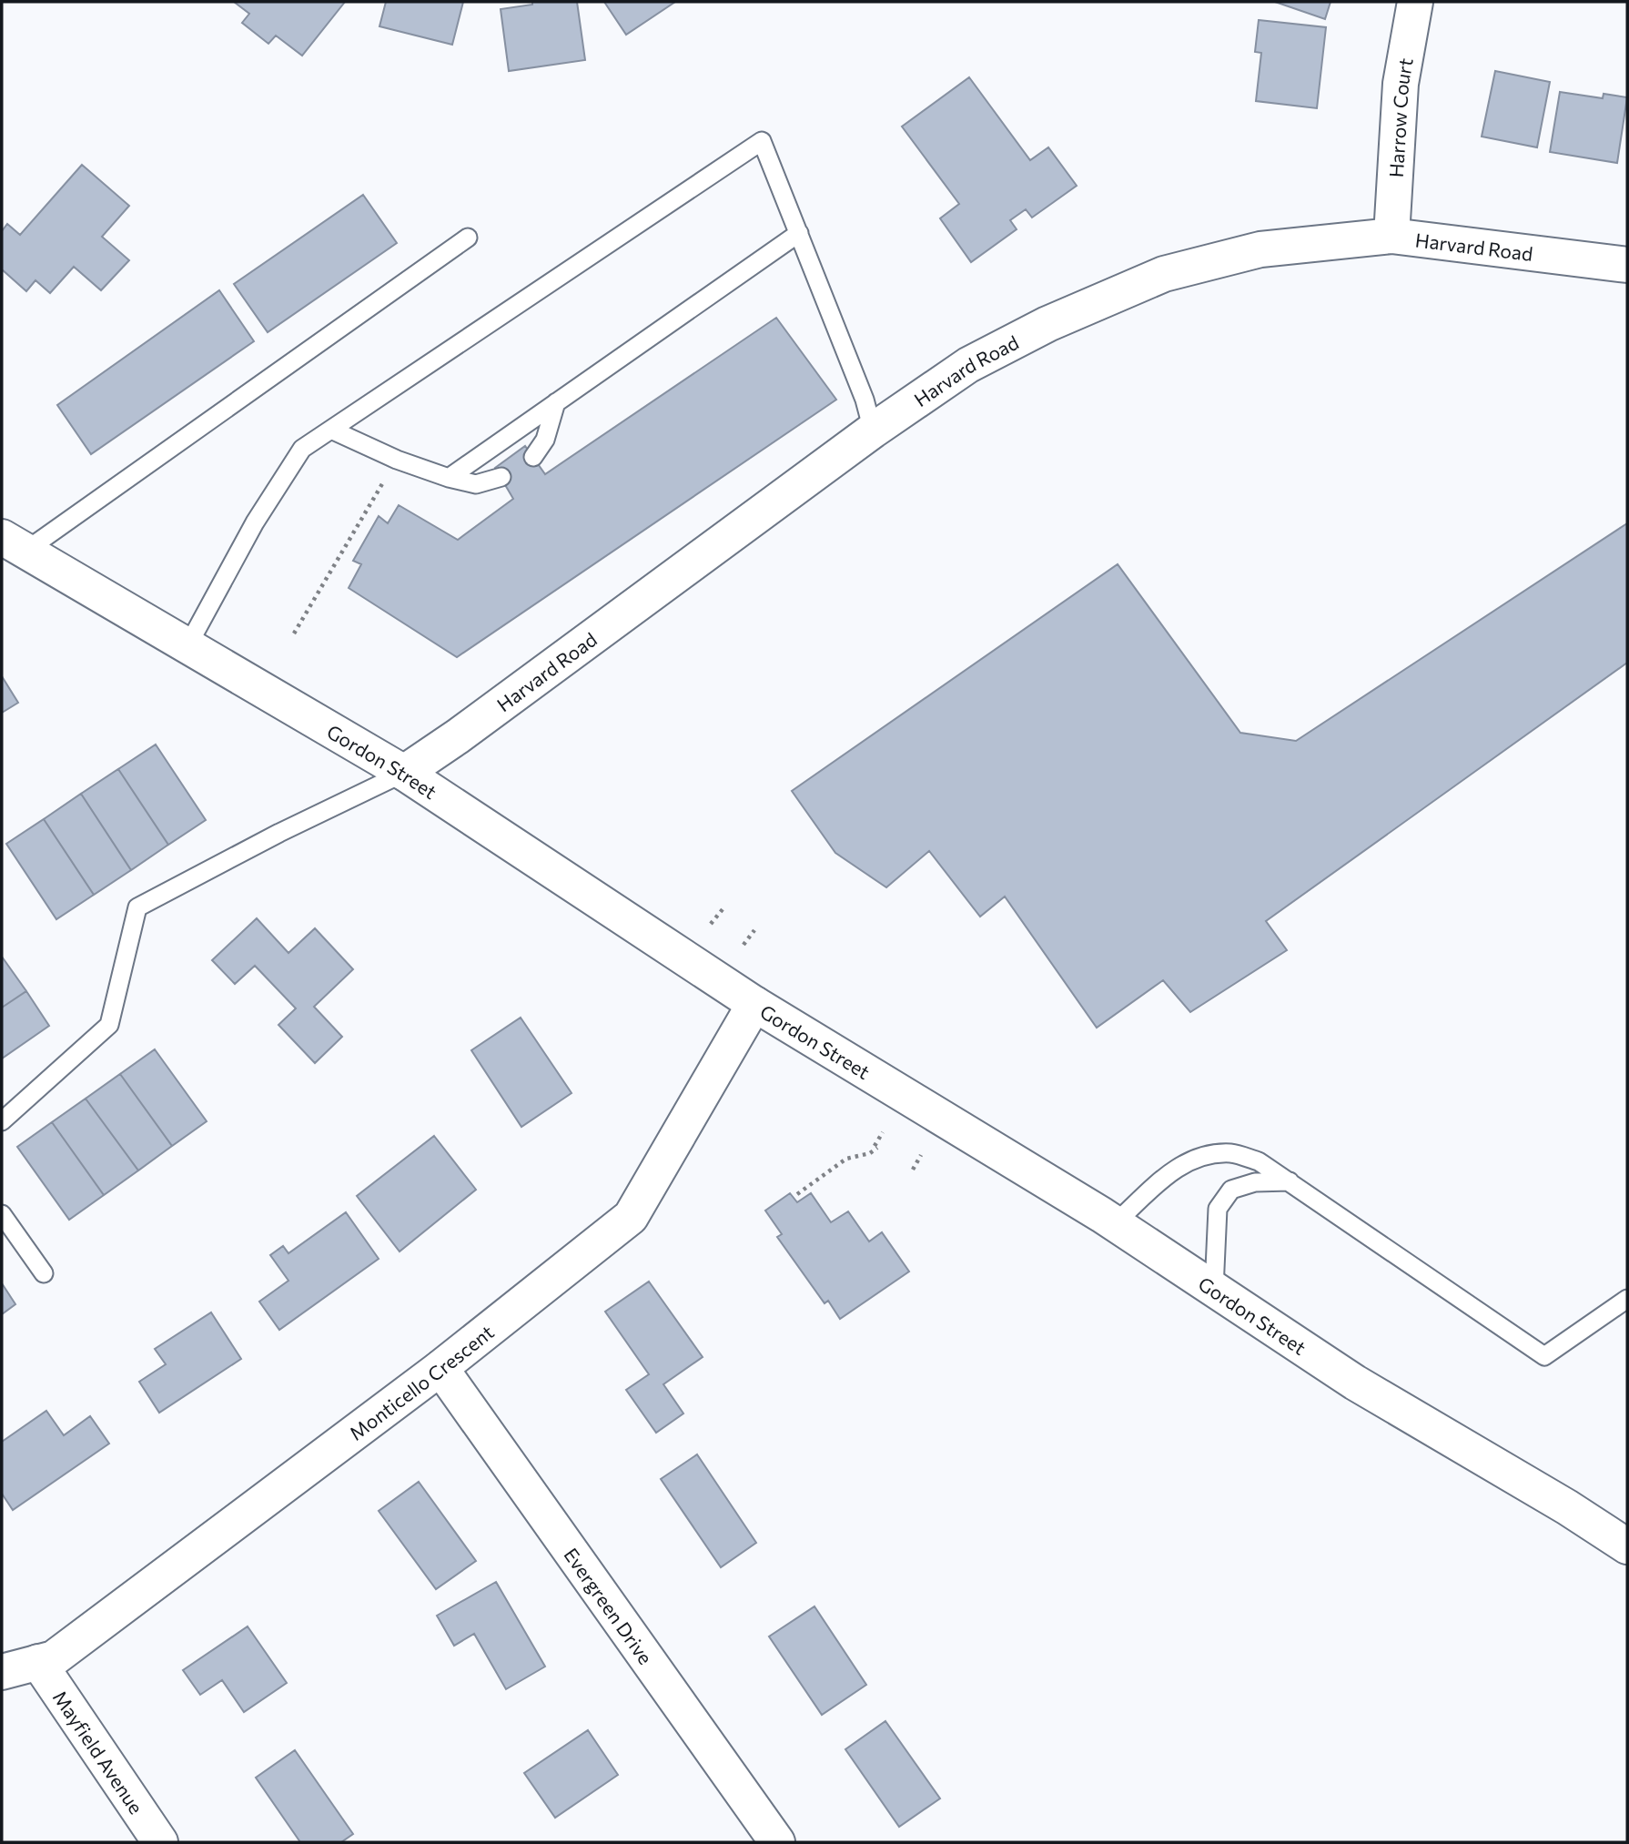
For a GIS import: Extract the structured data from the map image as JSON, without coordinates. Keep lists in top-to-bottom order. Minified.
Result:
{"streets":{"street":["Harrow Court","Harvard Road","Gordon Street","Monticello Crescent","Evergreen Drive","Mayfield Avenue"]},"crossings":[["Harrow Court","Harvard Road"],["Harvard Road","Gordon Street"],["Gordon Street","Monticello Crescent"],["Monticello Crescent","Evergreen Drive"],["Monticello Crescent","Mayfield Avenue"]]}
